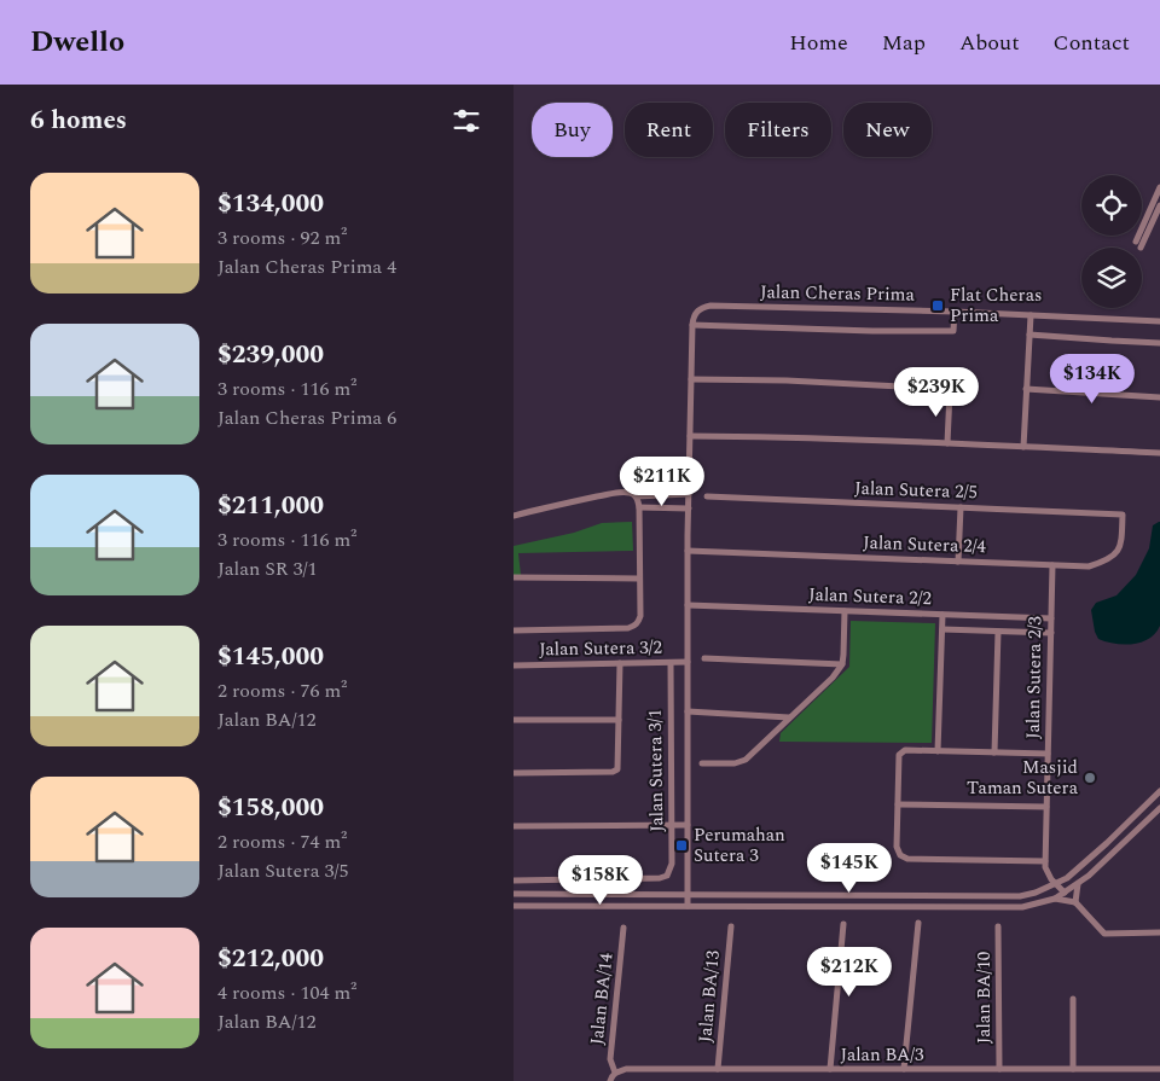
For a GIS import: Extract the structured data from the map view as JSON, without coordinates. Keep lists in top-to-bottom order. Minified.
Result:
{"streets":{"street":["Jalan Cheras Prima","Jalan Sutera 2/5","Jalan Sutera 2/4","Jalan Sutera 2/2","Jalan Sutera 3/2","Jalan Sutera 2/3","Jalan Sutera 3/1","Jalan BA/13","Jalan BA/10","Jalan BA/14","Jalan BA/3"]},"crossings":[["Jalan Sutera 2/5","Jalan Sutera 2/4"],["Jalan Sutera 2/4","Jalan Sutera 2/3"],["Jalan Sutera 2/2","Jalan Sutera 2/3"],["Jalan Sutera 3/2","Jalan Sutera 3/1"],["Jalan BA/13","Jalan BA/3"],["Jalan BA/10","Jalan BA/3"],["Jalan BA/14","Jalan BA/3"]],"places":{"transit":["Flat Cheras Prima","Perumahan Sutera 3"],"other":["Masjid Taman Sutera"]},"page":{"header":"Dwello","nav":["Home","Map","About","Contact"],"heading":"6 homes","chip":["Buy","Rent","Filters","New"],"list":[{"name":"$134,000","note":"3 rooms · 92 m² · Jalan Cheras Prima 4"},{"name":"$239,000","note":"3 rooms · 116 m² · Jalan Cheras Prima 6"},{"name":"$211,000","note":"3 rooms · 116 m² · Jalan SR 3/1"},{"name":"$145,000","note":"2 rooms · 76 m² · Jalan BA/12"},{"name":"$158,000","note":"2 rooms · 74 m² · Jalan Sutera 3/5"},{"name":"$212,000","note":"4 rooms · 104 m² · Jalan BA/12"}],"price":["$134K","$239K","$211K","$145K","$158K","$212K"]}}
